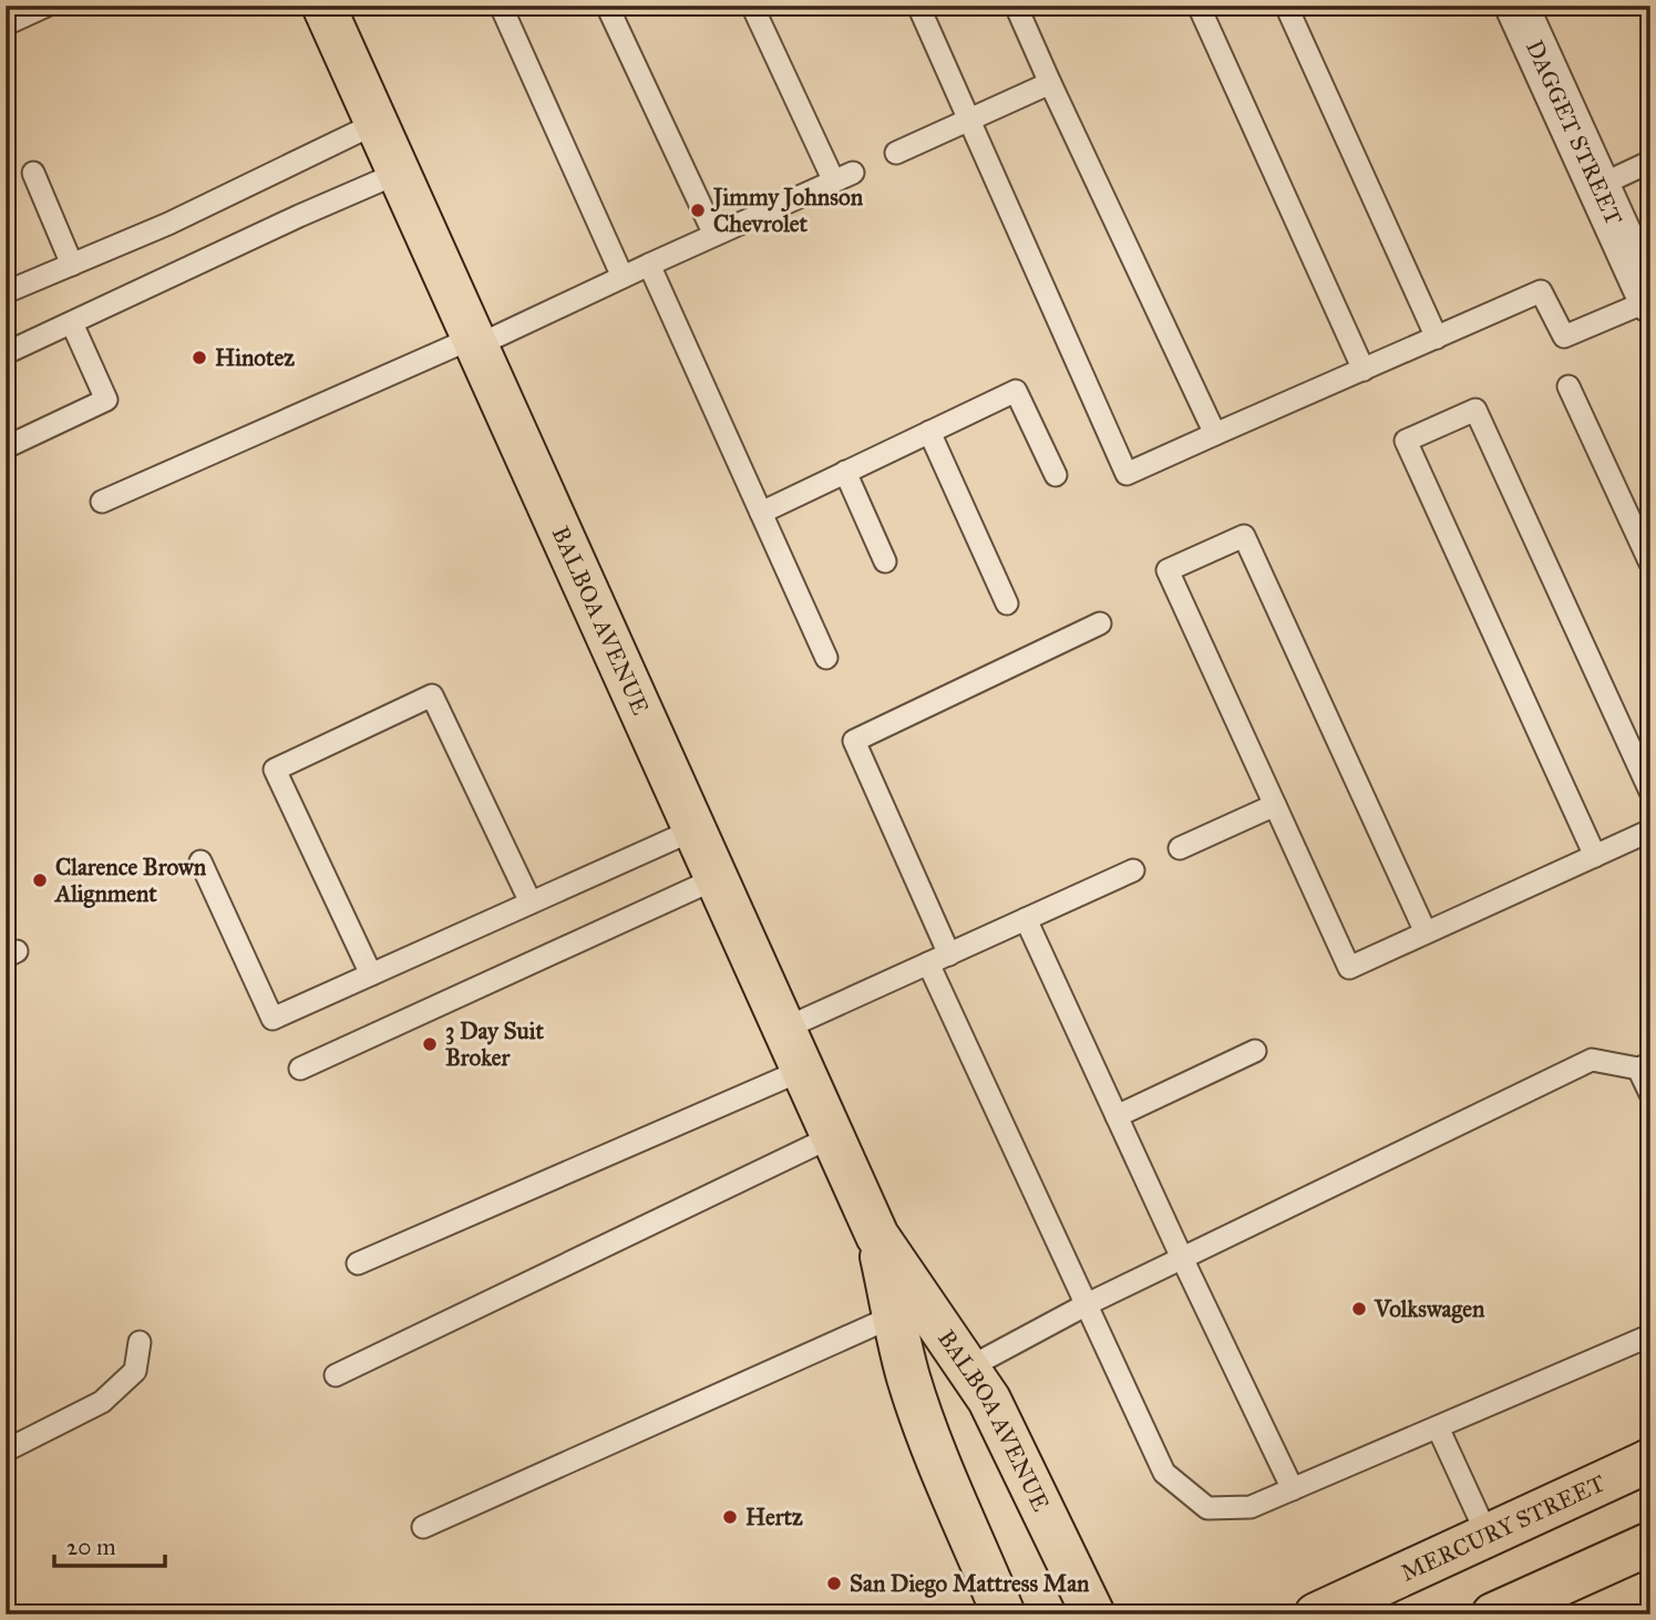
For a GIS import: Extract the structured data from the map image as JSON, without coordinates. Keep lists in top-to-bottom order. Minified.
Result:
{"streets":{"main road":["BALBOA AVENUE","MERCURY STREET"],"street":["DAGGET STREET"]},"places":["Jimmy Johnson Chevrolet","Hinotez","Clarence Brown Alignment","3 Day Suit Broker","Volkswagen","Hertz","San Diego Mattress Man"],"scale_bar":"20 m"}
